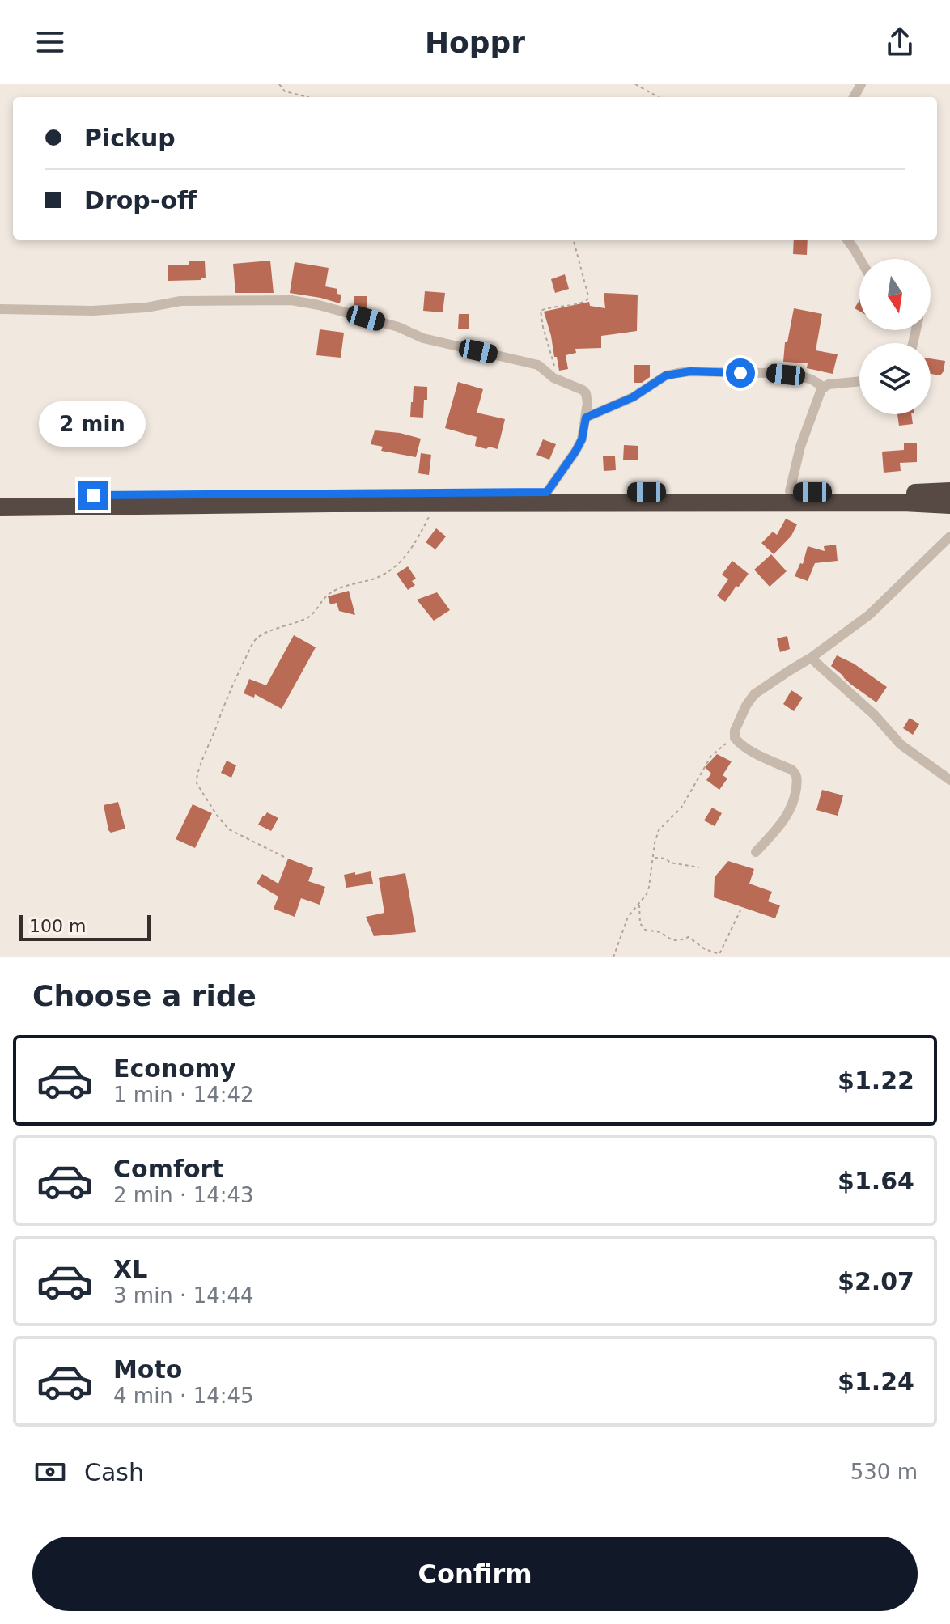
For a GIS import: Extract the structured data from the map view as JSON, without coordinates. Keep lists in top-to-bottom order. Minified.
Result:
{"scale_bar":"100 m","north":"bottom","page":{"header":"Hoppr","banner":["Pickup","Drop-off"],"bubble":"2 min","scale":"100 m","heading":"Choose a ride","list":[{"name":"Economy","note":"1 min · 14:42","value":"$1.22"},{"name":"Comfort","note":"2 min · 14:43","value":"$1.64"},{"name":"XL","note":"3 min · 14:44","value":"$2.07"},{"name":"Moto","note":"4 min · 14:45","value":"$1.24"}],"pay":["Cash","530 m"],"buttons":"Confirm"}}
